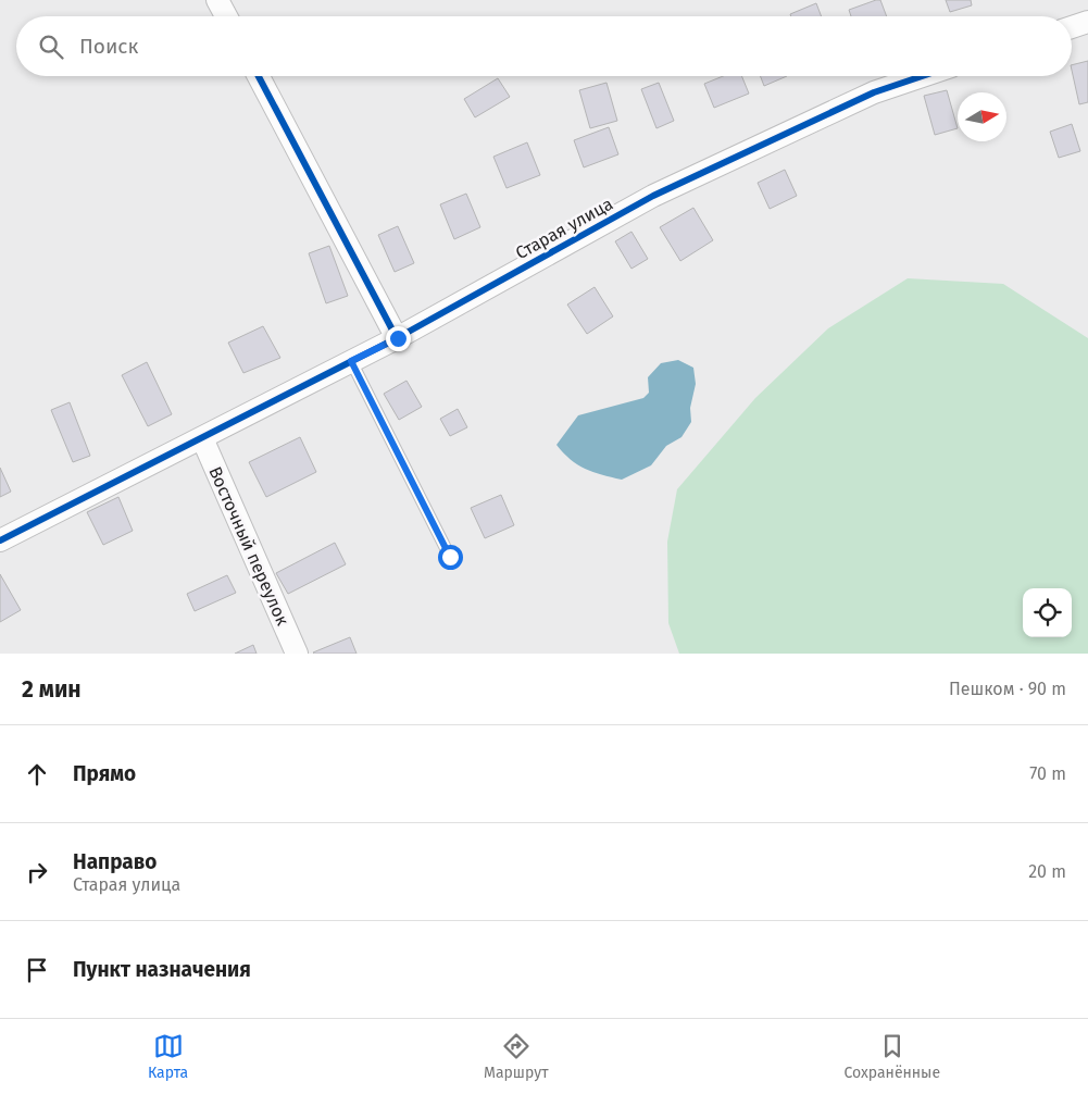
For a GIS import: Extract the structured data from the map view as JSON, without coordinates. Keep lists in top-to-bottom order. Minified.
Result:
{"streets":{"street":["Старая улица","Восточный переулок"]},"crossings":[["Старая улица","Восточный переулок"]],"north":"right","page":{"search":"Поиск","heading":["2 мин","Пешком · 90 m"],"list":[["Прямо","70 m"],["Направо","Старая улица","20 m"],"Пункт назначения"],"nav":["Карта","Маршрут","Сохранённые"]}}
